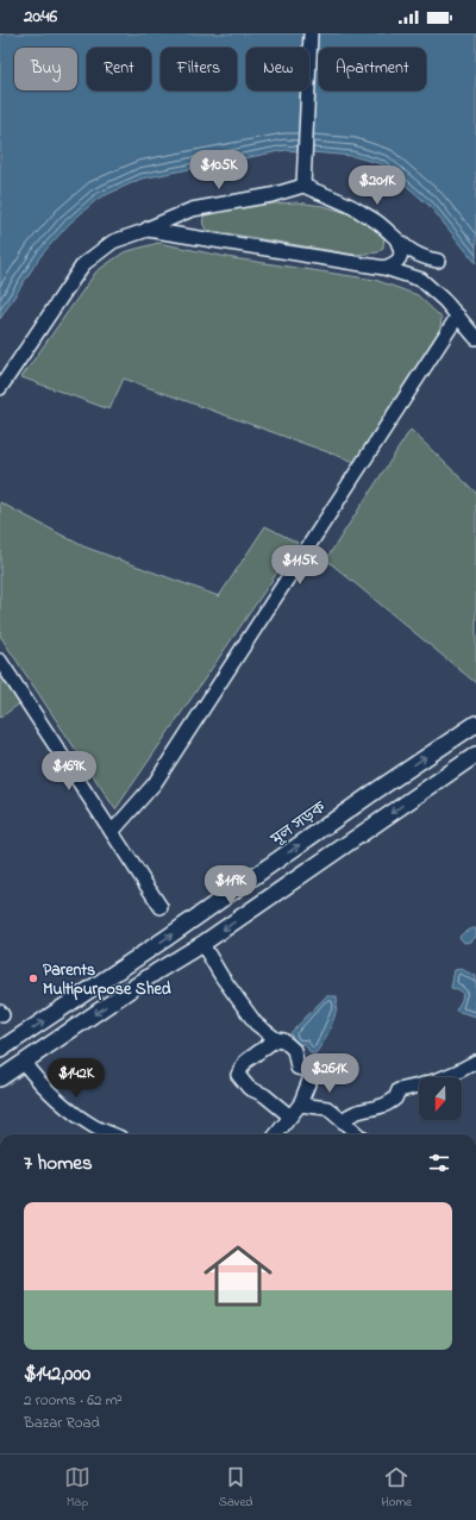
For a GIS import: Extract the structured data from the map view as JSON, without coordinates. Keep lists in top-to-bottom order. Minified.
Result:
{"streets":{"street":["মূল সড়ক"]},"places":["Parents Multipurpose Shed"],"north":"bottom","page":{"status":"20:46","chip":["Buy","Rent","Filters","New","Apartment"],"price":["$105K","$201K","$115K","$169K","$119K","$261K","$142K"],"heading":"7 homes","list":[{"name":"$142,000","note":"2 rooms · 62 m² · Bazar Road"}],"tabs":["Map","Saved","Home"]}}
